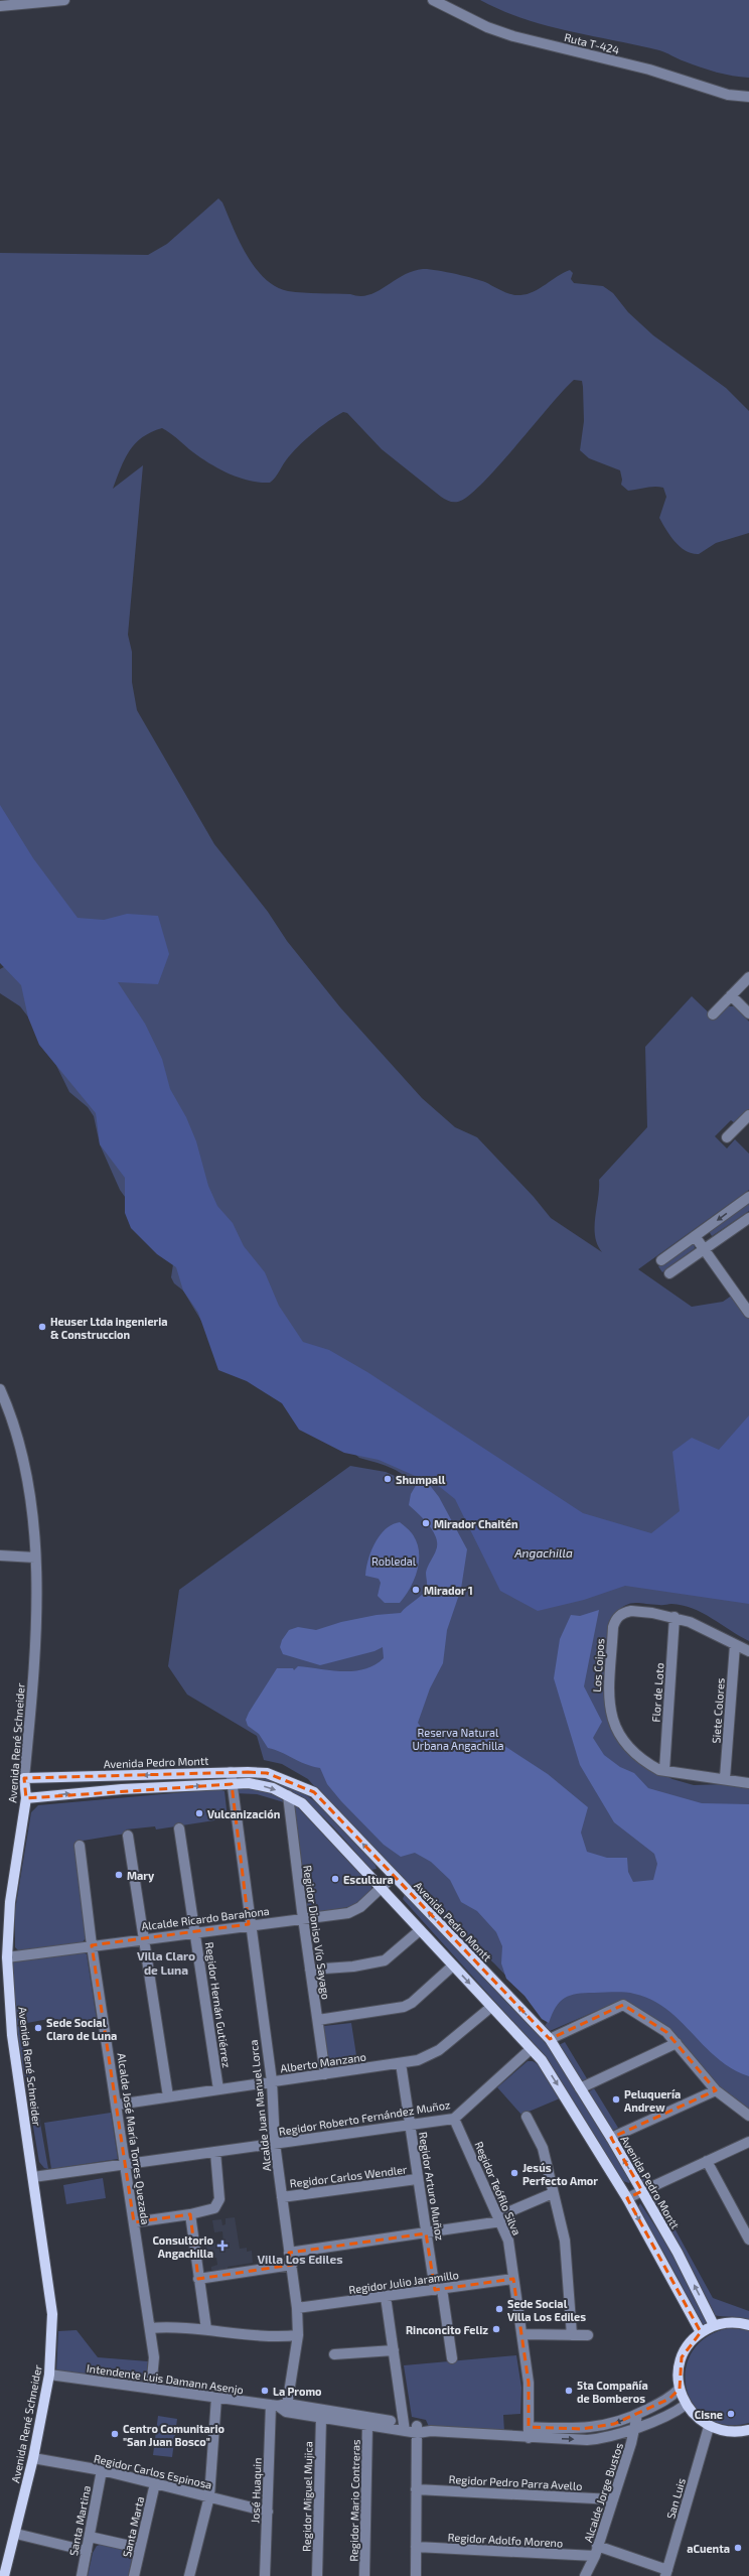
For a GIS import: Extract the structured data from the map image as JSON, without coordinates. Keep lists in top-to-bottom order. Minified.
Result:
{"streets":{"main road":["Avenida René Schneider","Avenida Pedro Montt"],"street":["Ruta T-424","Los Coipos","Flor de Loto","Siete Colores","Alcalde Ricardo Barahona","Regidor Dioniso Vío Sayago","Regidor Hernán Gutiérrez","Alberto Manzano","Alcalde Juan Manuel Lorca","Regidor Roberto Fernández Muñoz","Alcalde José María Torres Quezada","Regidor Carlos Wendler","Regidor Arturo Muñoz","Regidor Teófilo Silva","Regidor Julio Jaramillo","Intendente Luis Damann Asenjo","Regidor Carlos Espinosa","Regidor Pedro Parra Avello","José Huaquin","Alcalde Jorge Bustos","Regidor Miguel Mujica","San Luis","Regidor Mario Contreras","Santa Martina","Santa Marta","Regidor Adolfo Moreno"]},"crossings":[["Los Coipos","Flor de Loto"],["Los Coipos","Siete Colores"],["Avenida René Schneider","Avenida Pedro Montt"],["Avenida René Schneider","Alcalde Ricardo Barahona"],["Avenida René Schneider","Regidor Roberto Fernández Muñoz"],["Avenida René Schneider","Intendente Luis Damann Asenjo"],["Avenida René Schneider","Regidor Carlos Espinosa"],["Avenida Pedro Montt","Alcalde Ricardo Barahona"],["Avenida Pedro Montt","Alcalde Juan Manuel Lorca"],["Alcalde Ricardo Barahona","Regidor Dioniso Vío Sayago"],["Alcalde Ricardo Barahona","Regidor Hernán Gutiérrez"],["Alcalde Ricardo Barahona","Alcalde Juan Manuel Lorca"],["Alcalde Ricardo Barahona","Alcalde José María Torres Quezada"],["Regidor Dioniso Vío Sayago","Alberto Manzano"],["Regidor Hernán Gutiérrez","Alberto Manzano"],["Alberto Manzano","Alcalde Juan Manuel Lorca"],["Alberto Manzano","Alcalde José María Torres Quezada"],["Alberto Manzano","Regidor Arturo Muñoz"],["Alcalde Juan Manuel Lorca","Regidor Roberto Fernández Muñoz"],["Alcalde Juan Manuel Lorca","Regidor Carlos Wendler"],["Alcalde Juan Manuel Lorca","Regidor Julio Jaramillo"],["Alcalde Juan Manuel Lorca","Intendente Luis Damann Asenjo"],["Alcalde Juan Manuel Lorca","José Huaquin"],["Regidor Roberto Fernández Muñoz","Alcalde José María Torres Quezada"],["Regidor Roberto Fernández Muñoz","Regidor Arturo Muñoz"],["Regidor Roberto Fernández Muñoz","Regidor Teófilo Silva"],["Alcalde José María Torres Quezada","Intendente Luis Damann Asenjo"],["Regidor Carlos Wendler","Regidor Arturo Muñoz"],["Regidor Arturo Muñoz","Regidor Julio Jaramillo"],["Regidor Teófilo Silva","Regidor Julio Jaramillo"],["Regidor Teófilo Silva","Intendente Luis Damann Asenjo"],["Intendente Luis Damann Asenjo","José Huaquin"],["Intendente Luis Damann Asenjo","Alcalde Jorge Bustos"],["Intendente Luis Damann Asenjo","Regidor Miguel Mujica"],["Intendente Luis Damann Asenjo","Regidor Mario Contreras"],["Regidor Carlos Espinosa","José Huaquin"],["Regidor Carlos Espinosa","Santa Martina"],["Regidor Carlos Espinosa","Santa Marta"],["Regidor Pedro Parra Avello","Alcalde Jorge Bustos"],["Alcalde Jorge Bustos","Regidor Adolfo Moreno"],["San Luis","Regidor Adolfo Moreno"]],"districts":["Villa Claro de Luna","Villa Los Ediles"],"water":["Angachilla"],"parks":["Robledal","Reserva Natural Urbana Angachilla"],"places":{"other":["Heuser Ltda ingenieria & Construccion","Shumpall","Mirador Chaitén","Mirador 1","Vulcanización","Mary","Escultura","Sede Social Claro de Luna","Peluquería Andrew","Jesús Perfecto Amor","Sede Social Villa Los Ediles","Rinconcito Feliz","La Promo","5ta Compañía de Bomberos","Cisne","Centro Comunitario \"San Juan Bosco\"","aCuenta"],"health":["Consultorio Angachilla"]}}
